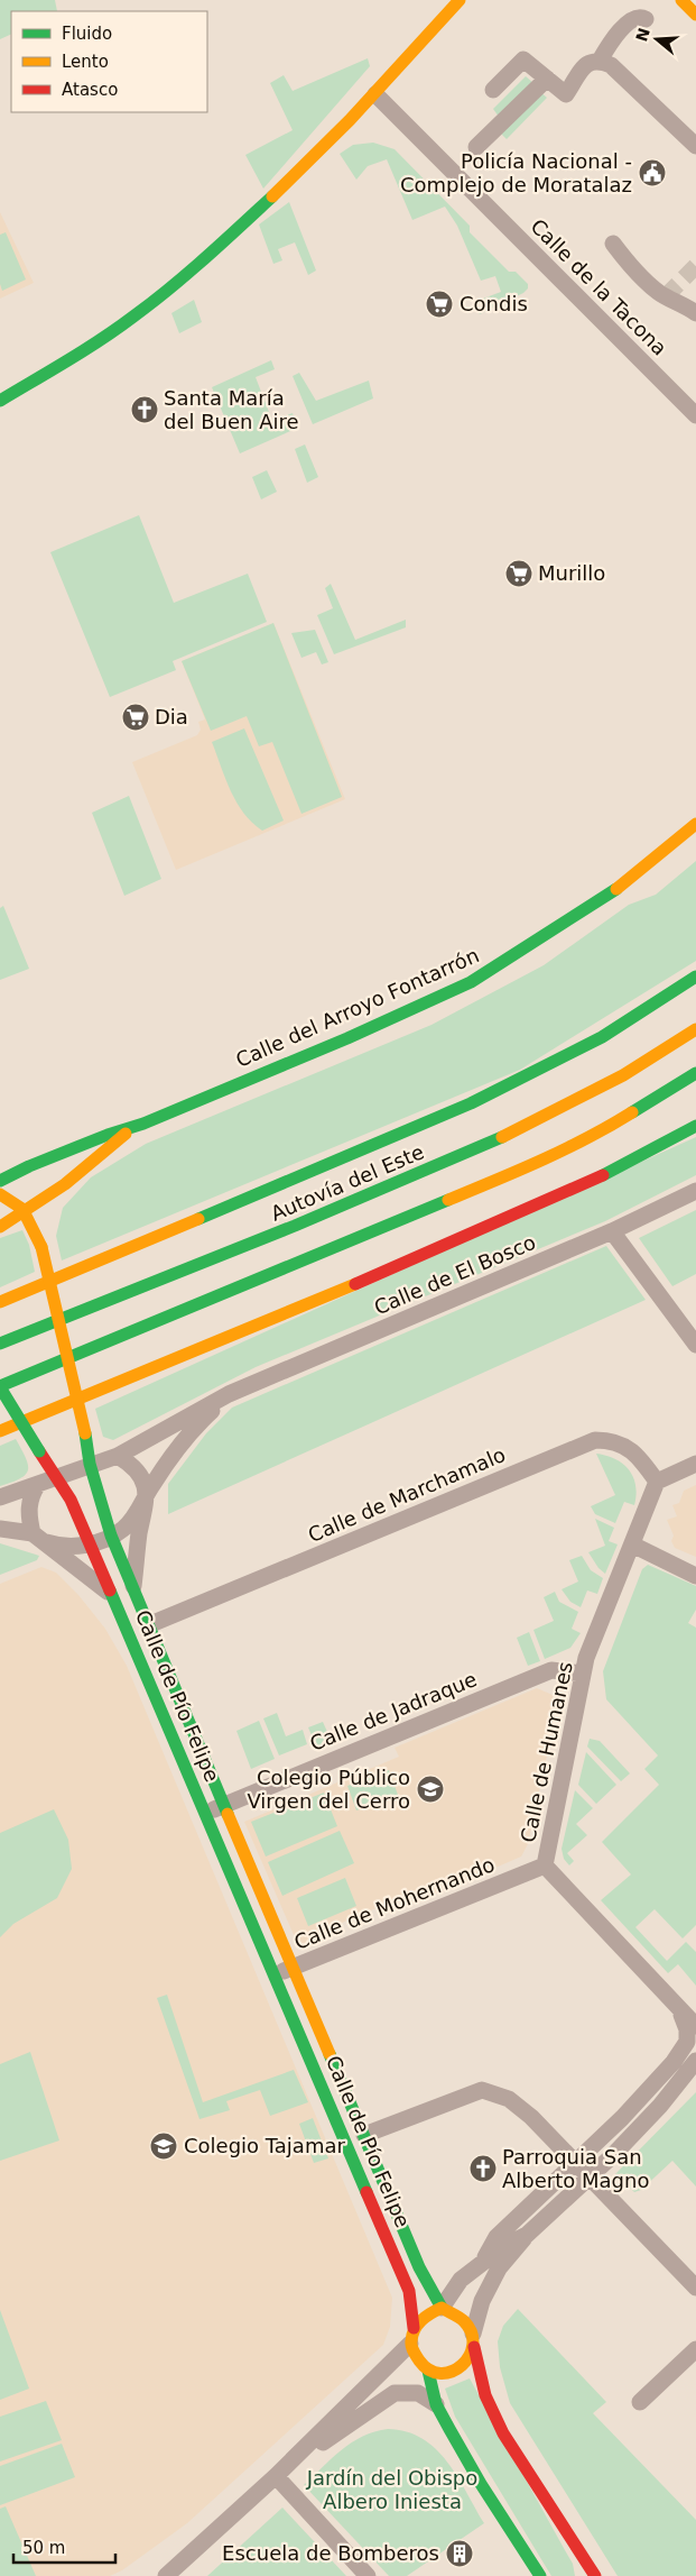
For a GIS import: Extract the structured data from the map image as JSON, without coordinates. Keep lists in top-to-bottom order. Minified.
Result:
{"streets":{"main road":["Calle del Arroyo Fontarrón","Autovía del Este","Calle de Pío Felipe"],"street":["Calle de la Tacona","Calle de El Bosco","Calle de Marchamalo","Calle de Jadraque","Calle de Humanes","Calle de Mohernando"]},"crossings":[["Calle de El Bosco","Calle de Pío Felipe"],["Calle de Marchamalo","Calle de Pío Felipe"],["Calle de Marchamalo","Calle de Humanes"],["Calle de Pío Felipe","Calle de Jadraque"],["Calle de Pío Felipe","Calle de Mohernando"],["Calle de Jadraque","Calle de Humanes"],["Calle de Humanes","Calle de Mohernando"]],"parks":["Jardín del Obispo Albero Iniesta"],"places":{"public building":["Policía Nacional - Complejo de Moratalaz"],"supermarket":["Condis","Murillo","Dia"],"church":["Santa María del Buen Aire","Parroquia San Alberto Magno"],"school or university":["Colegio Público Virgen del Cerro","Colegio Tajamar"],"building":["Escuela de Bomberos"]},"legend":["Fluido","Lento","Atasco"],"scale_bar":"50 m","north":"left"}
